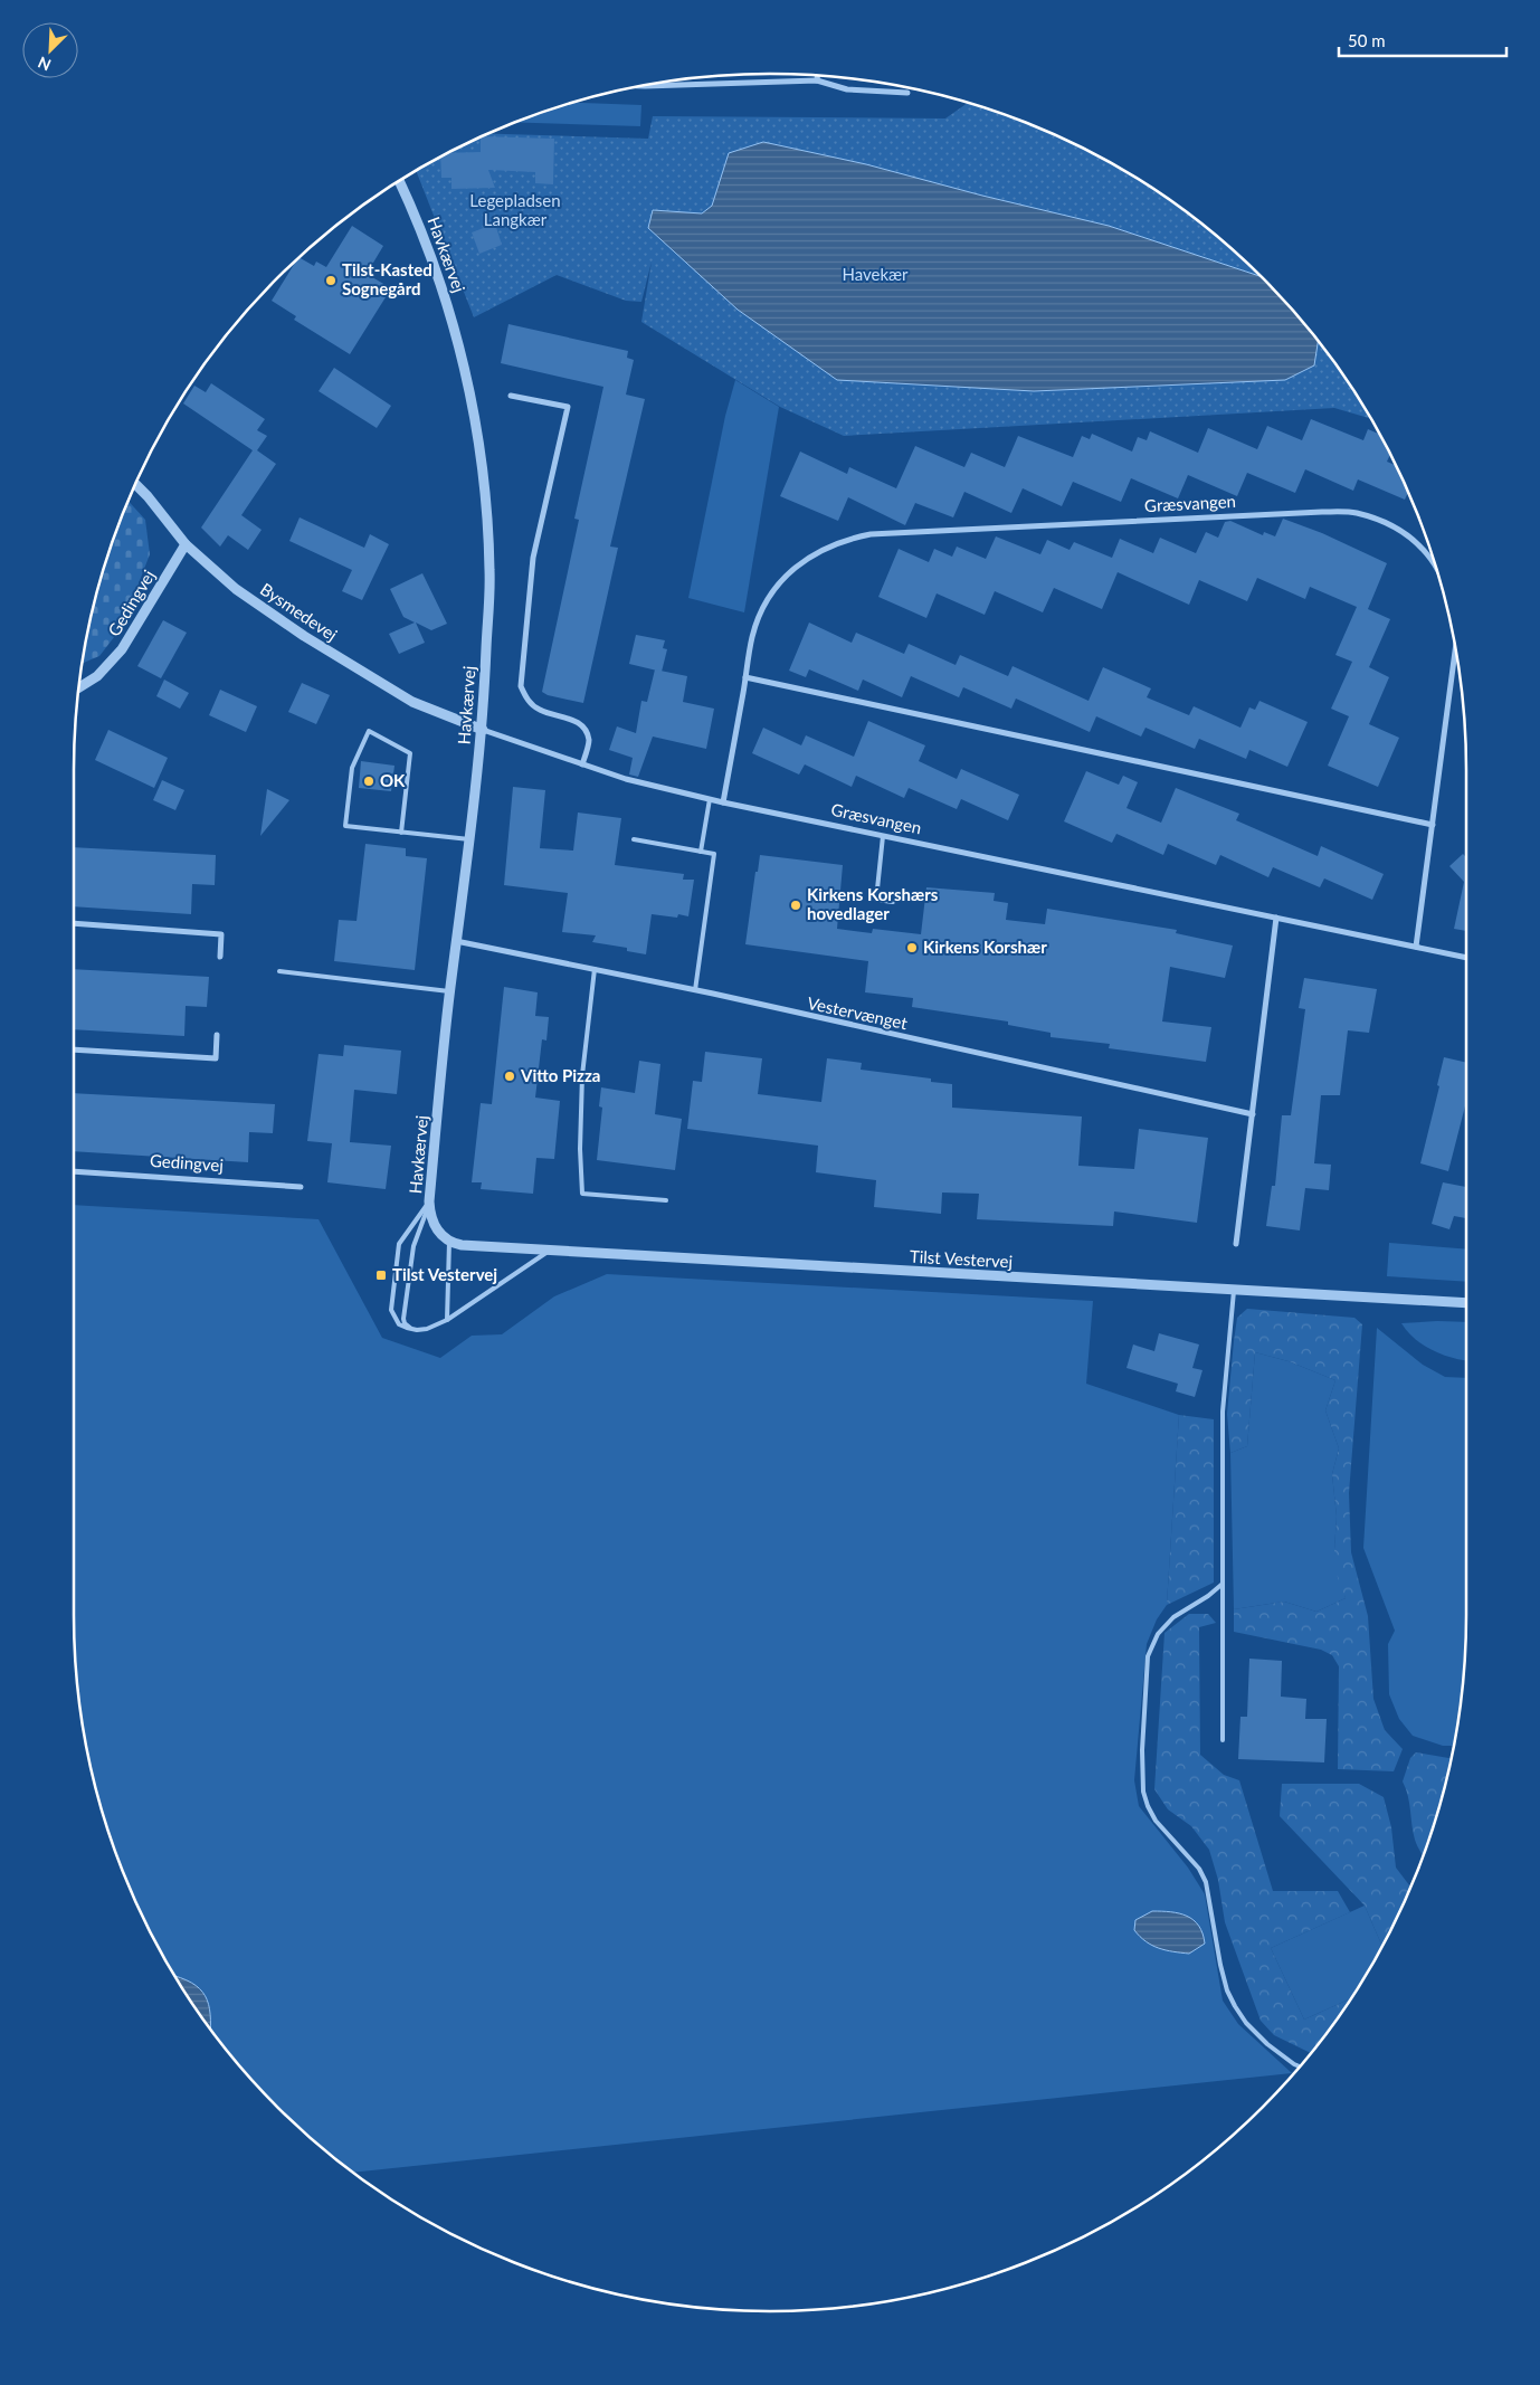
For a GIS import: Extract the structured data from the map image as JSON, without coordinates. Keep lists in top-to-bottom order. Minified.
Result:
{"streets":{"street":["Havkærvej","Græsvangen","Gedingvej","Bysmedevej","Vestervænget","Tilst Vestervej"]},"crossings":[["Havkærvej","Græsvangen"],["Havkærvej","Bysmedevej"],["Havkærvej","Vestervænget"],["Havkærvej","Tilst Vestervej"],["Græsvangen","Bysmedevej"],["Gedingvej","Bysmedevej"]],"parks":["Legepladsen Langkær","Havekær"],"places":{"other":["Tilst-Kasted Sognegård","OK","Kirkens Korshærs hovedlager","Kirkens Korshær","Vitto Pizza"],"transit":["Tilst Vestervej"]},"scale_bar":"50 m","north":"bottom left"}
